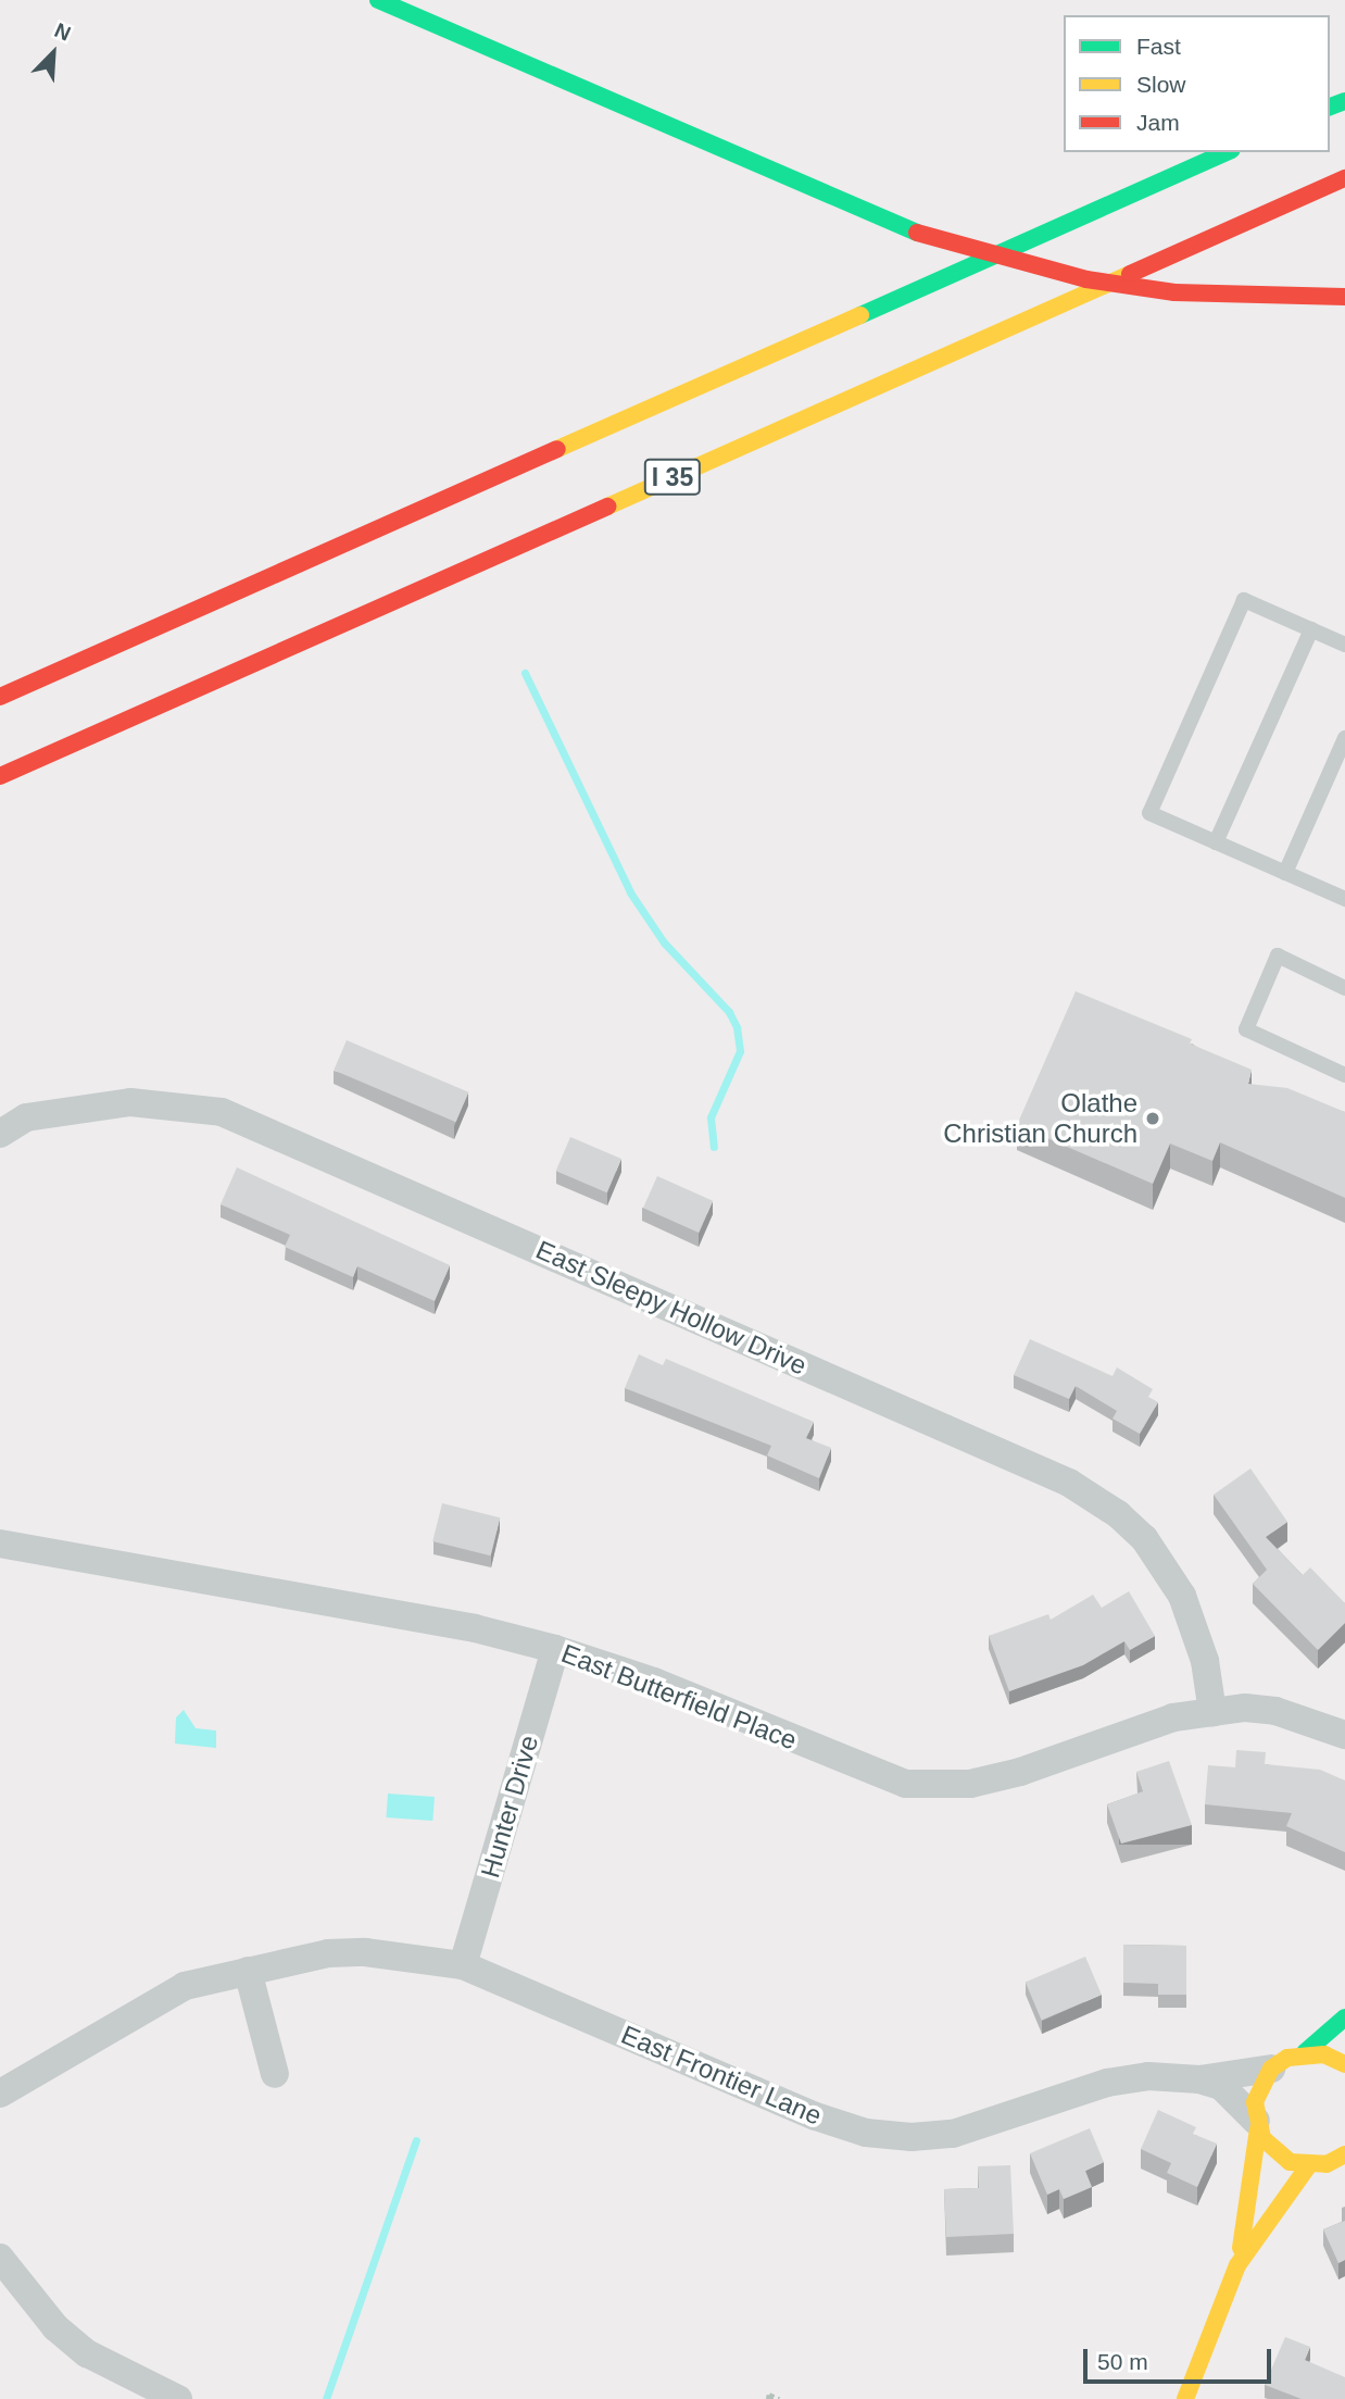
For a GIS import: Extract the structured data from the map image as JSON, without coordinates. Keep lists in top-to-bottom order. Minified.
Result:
{"streets":{"main road":["I 35"],"street":["East Sleepy Hollow Drive","East Butterfield Place","Hunter Drive","East Frontier Lane"]},"crossings":[["East Sleepy Hollow Drive","East Butterfield Place"],["East Butterfield Place","Hunter Drive"],["Hunter Drive","East Frontier Lane"]],"places":["Olathe Christian Church"],"legend":["Fast","Slow","Jam"],"scale_bar":"50 m","north":"top right"}
